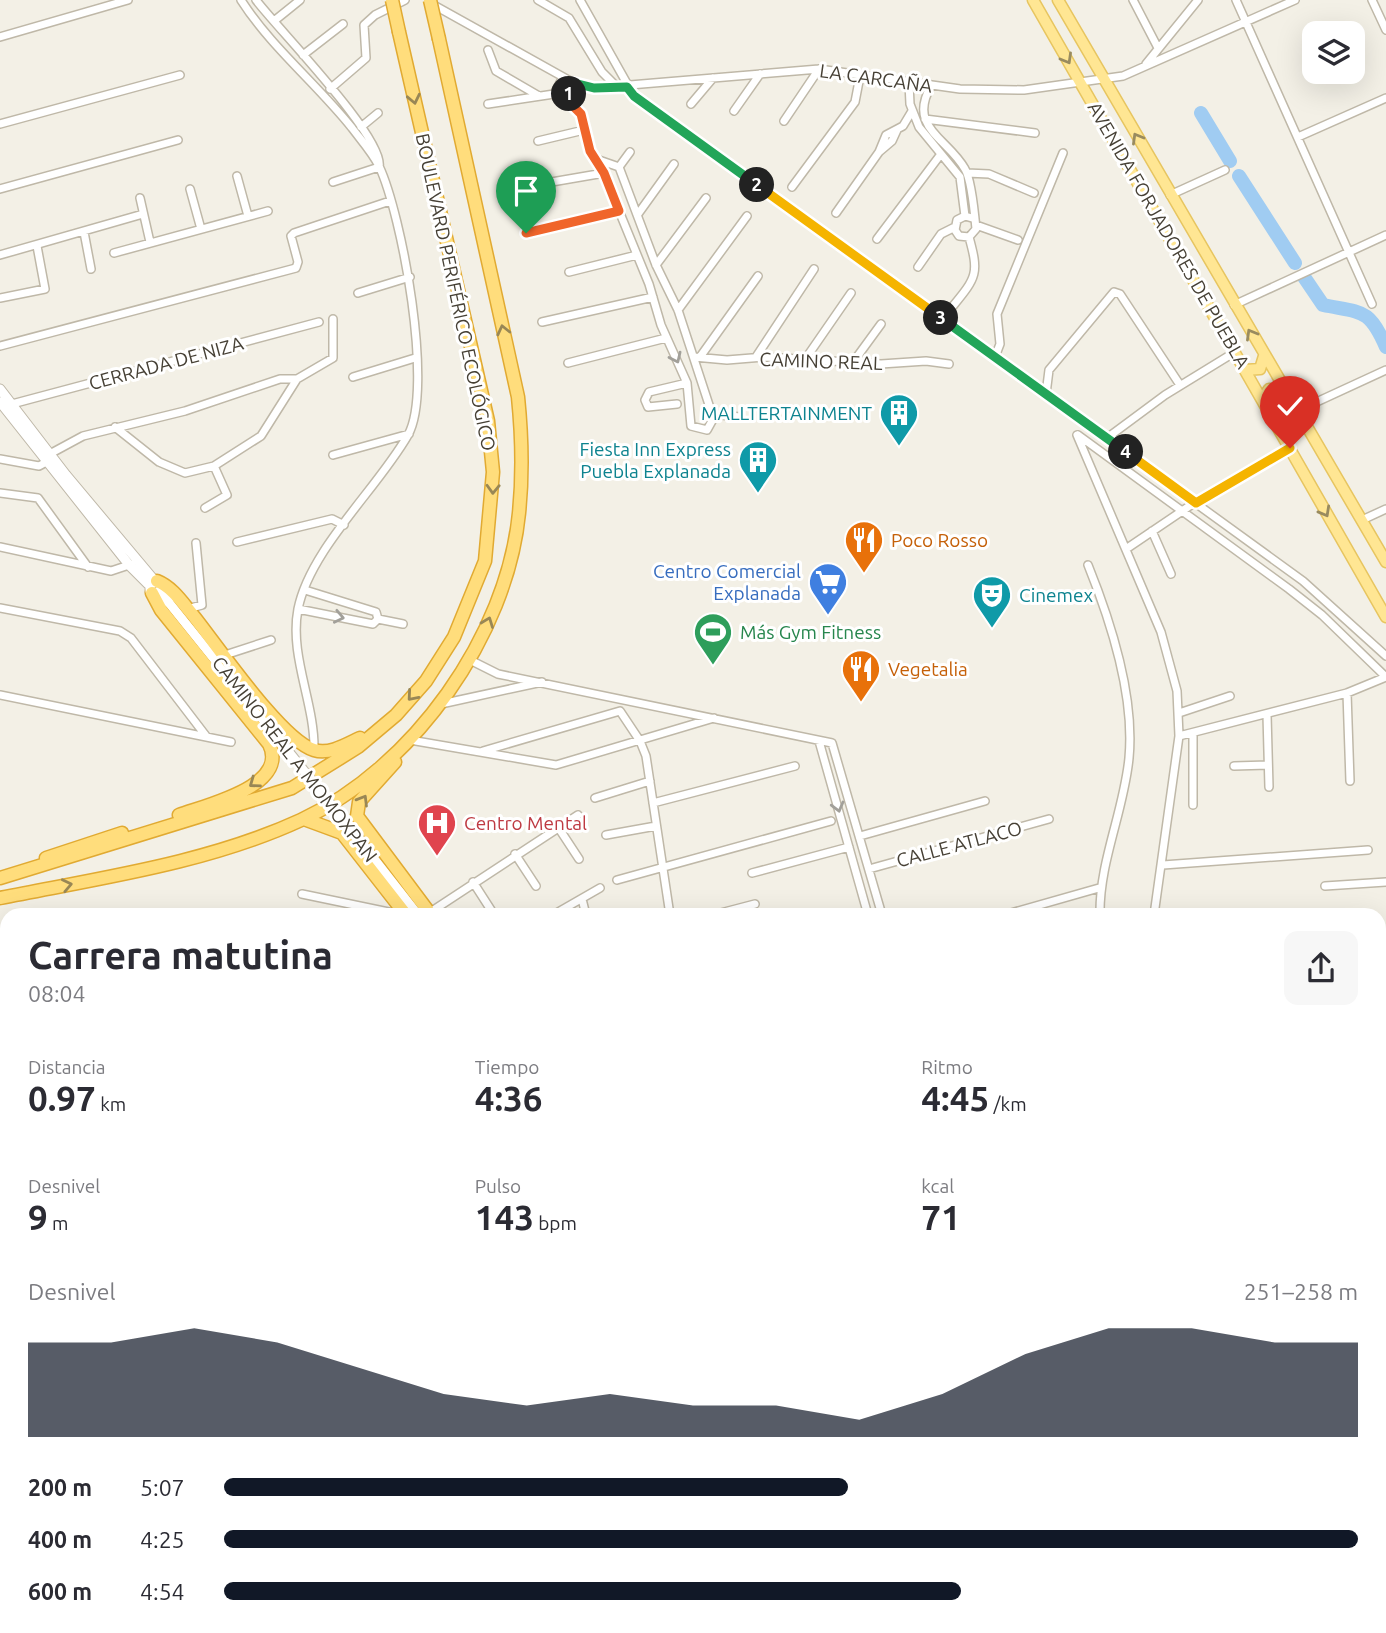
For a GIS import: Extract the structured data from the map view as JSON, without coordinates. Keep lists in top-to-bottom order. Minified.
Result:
{"streets":{"highway":["BOULEVARD PERIFÉRICO ECOLÓGICO"],"main road":["AVENIDA FORJADORES DE PUEBLA"],"street":["LA CARCAÑA","CAMINO REAL","CERRADA DE NIZA","CAMINO REAL A MOMOXPAN","CALLE ATLACO"]},"crossings":[["LA CARCAÑA","AVENIDA FORJADORES DE PUEBLA"],["LA CARCAÑA","BOULEVARD PERIFÉRICO ECOLÓGICO"],["CERRADA DE NIZA","CAMINO REAL A MOMOXPAN"]],"places":{"building":["MALLTERTAINMENT","Fiesta Inn Express Puebla Explanada"],"restaurant":["Poco Rosso","Vegetalia"],"supermarket":["Centro Comercial Explanada"],"theatre":["Cinemex"],"sports":["Más Gym Fitness"],"hospital":["Centro Mental"]},"page":{"pins":["1","2","3","4"],"heading":["Carrera matutina","08:04"],"stats":[["Distancia","0.97 km"],["Tiempo","4:36"],["Ritmo","4:45 /km"],["Desnivel","9 m"],["Pulso","143 bpm"],["kcal","71"]],"chart":["Desnivel","251–258 m"],"list":[{"name":"200 m","note":"5:07"},{"name":"400 m","note":"4:25"},{"name":"600 m","note":"4:54"}]}}
